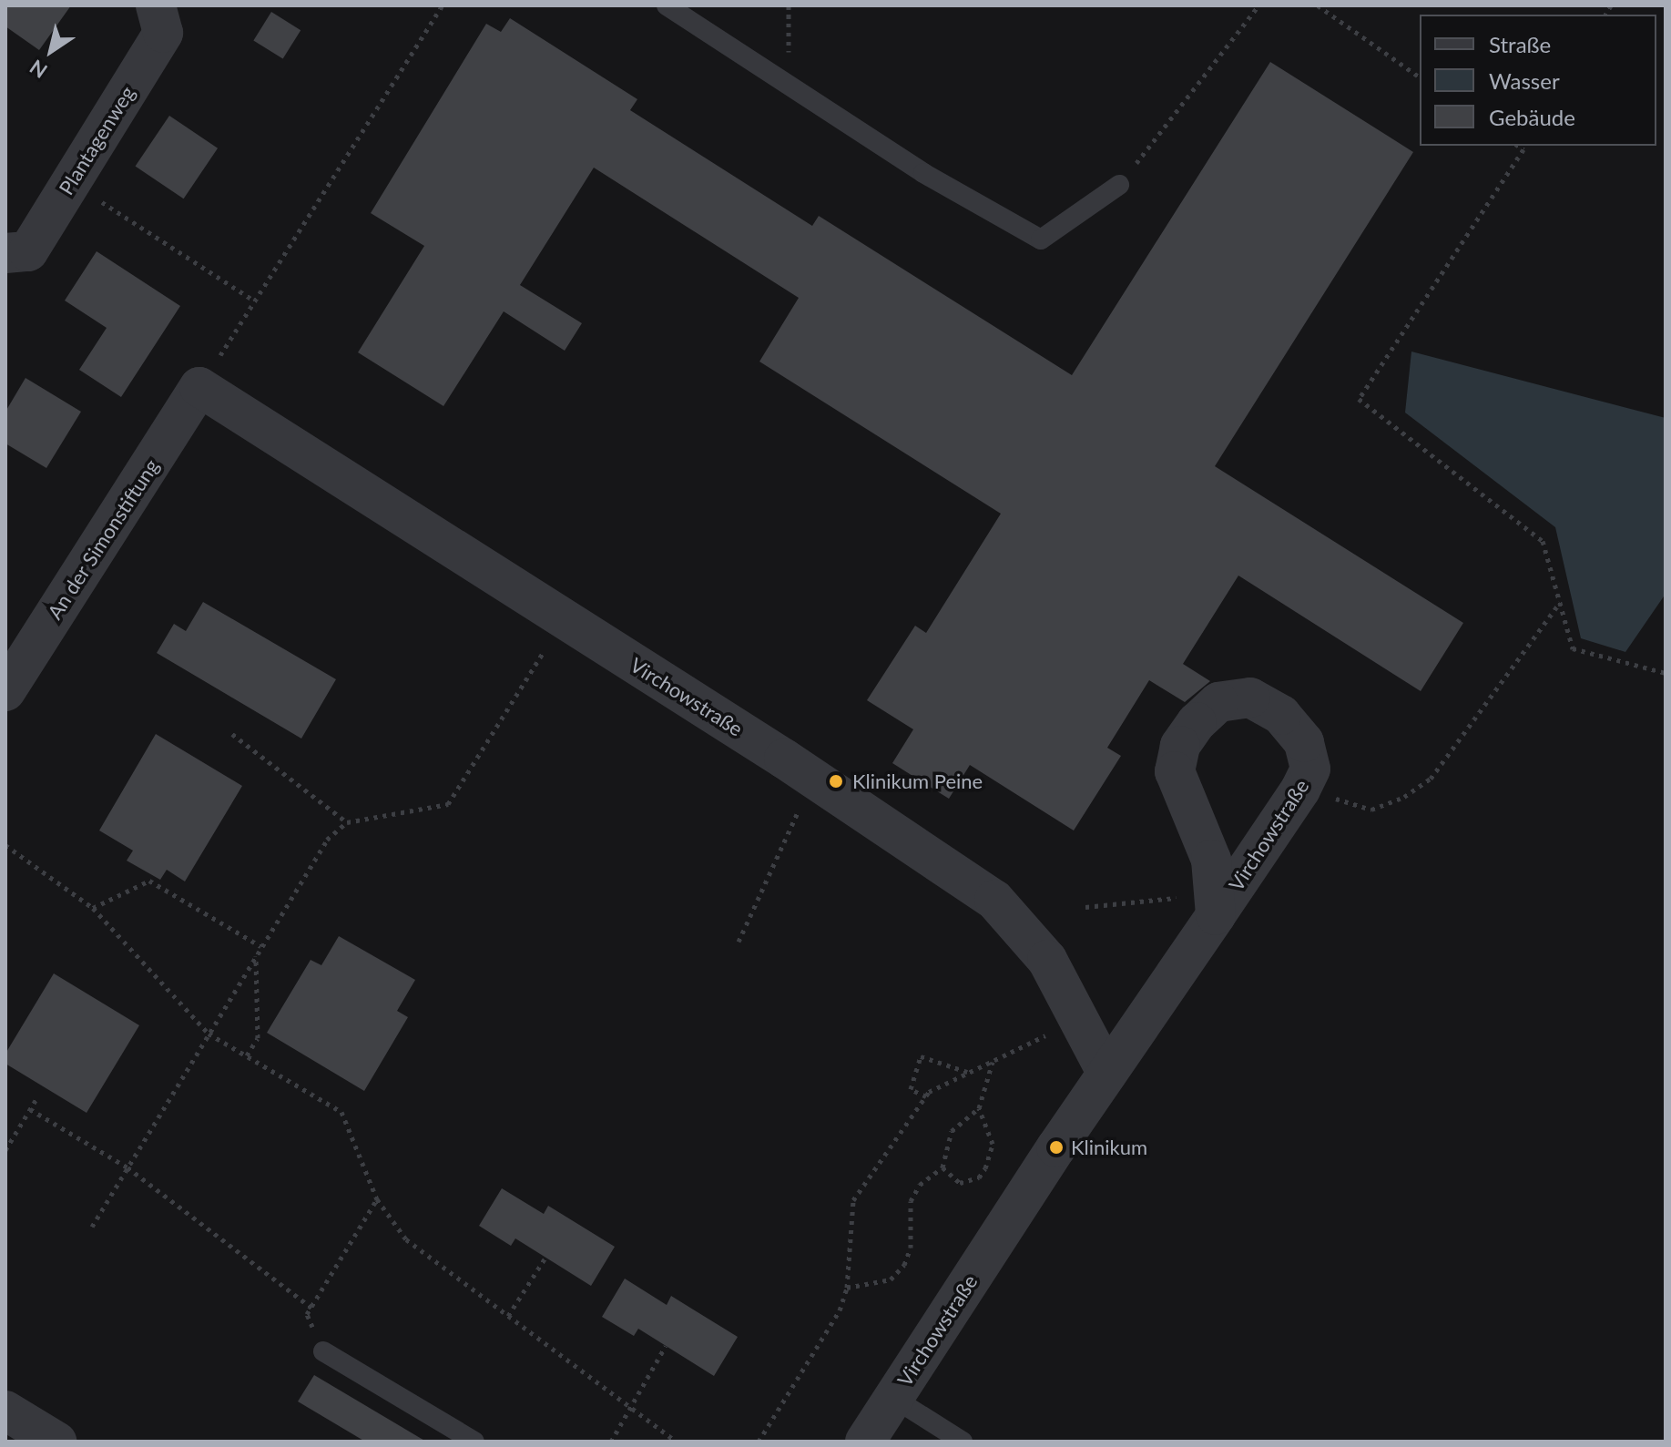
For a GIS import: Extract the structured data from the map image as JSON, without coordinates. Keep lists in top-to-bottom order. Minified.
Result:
{"streets":{"street":["Plantagenweg","An der Simonstiftung","Virchowstraße"]},"crossings":[["An der Simonstiftung","Virchowstraße"]],"places":["Klinikum Peine","Klinikum"],"legend":["Straße","Wasser","Gebäude"],"north":"bottom left"}
